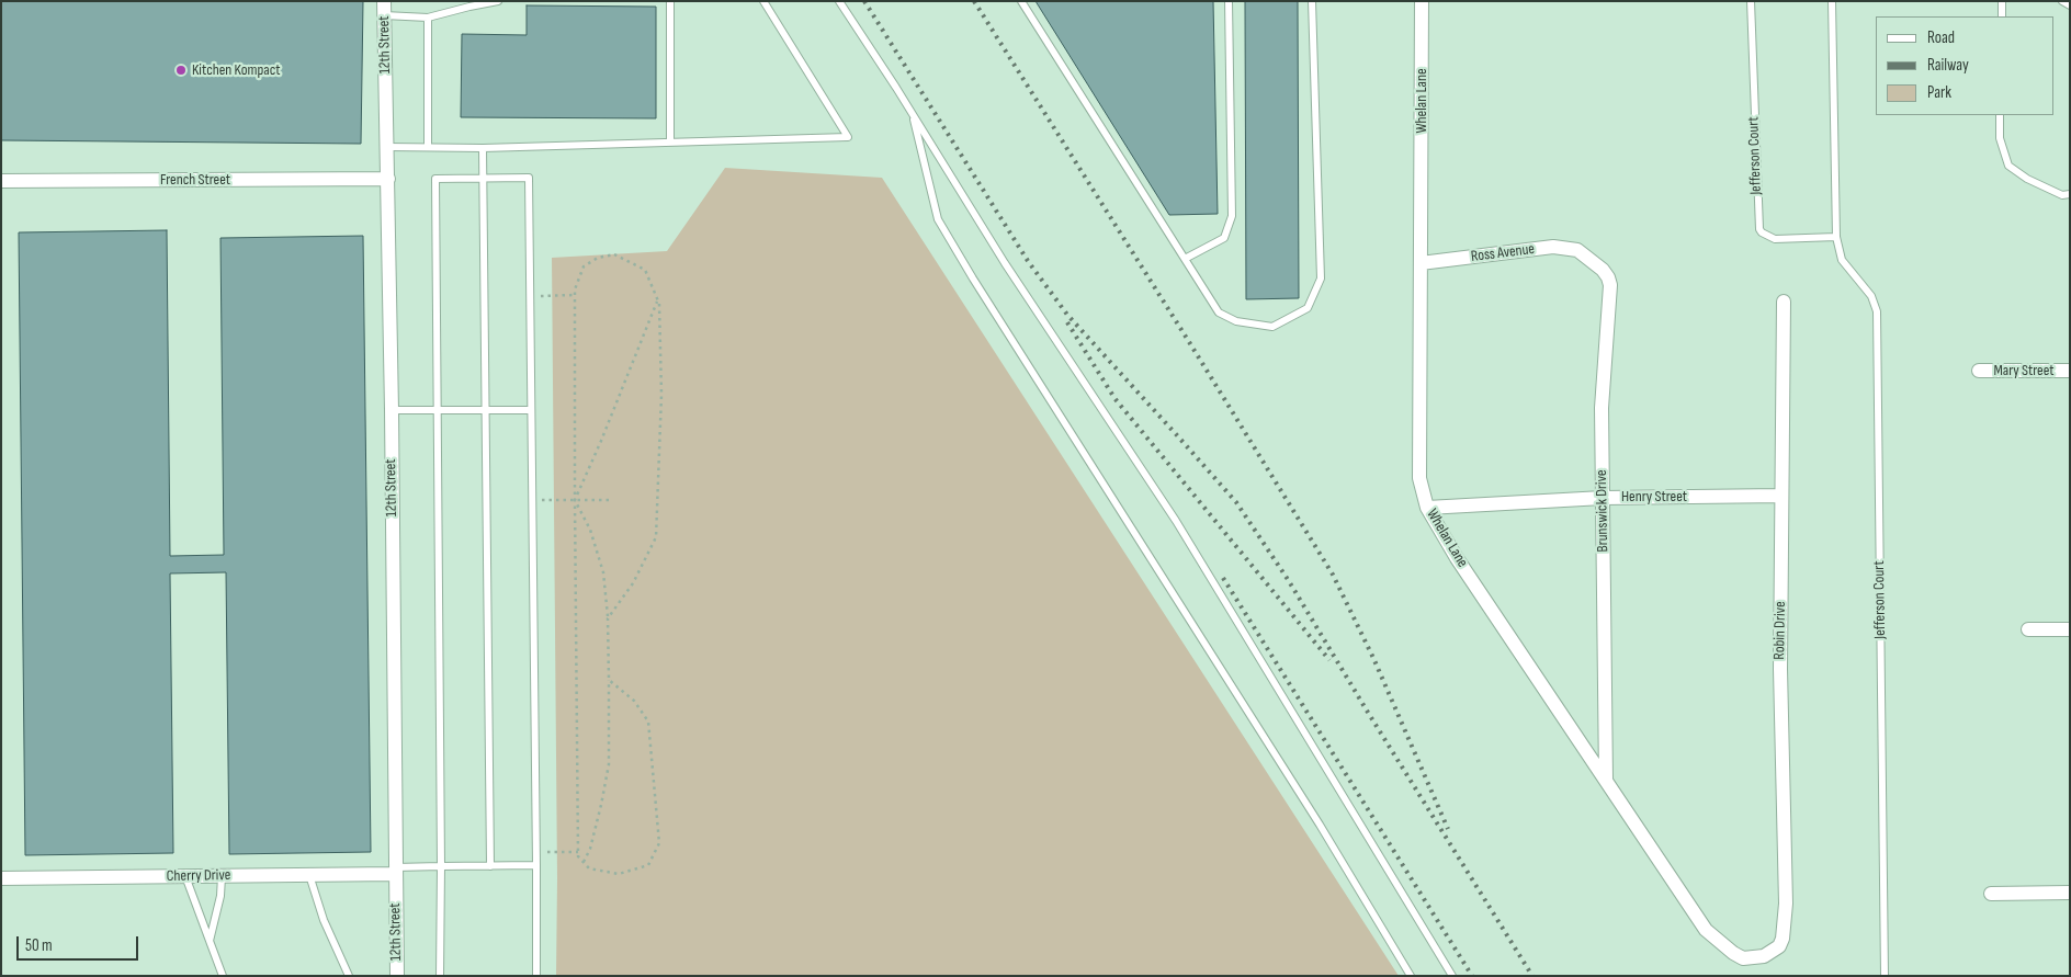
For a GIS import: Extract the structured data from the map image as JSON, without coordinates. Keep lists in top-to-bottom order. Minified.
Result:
{"streets":{"street":["12th Street","Whelan Lane","French Street","Ross Avenue","Mary Street","Henry Street","Brunswick Drive","Robin Drive","Cherry Drive"],"lane":["Jefferson Court"]},"crossings":[["12th Street","French Street"],["12th Street","Cherry Drive"],["Whelan Lane","Ross Avenue"],["Whelan Lane","Henry Street"],["Whelan Lane","Brunswick Drive"],["Whelan Lane","Robin Drive"],["Ross Avenue","Brunswick Drive"],["Henry Street","Brunswick Drive"],["Henry Street","Robin Drive"]],"places":["Kitchen Kompact"],"legend":["Road","Railway","Park"],"scale_bar":"50 m"}
